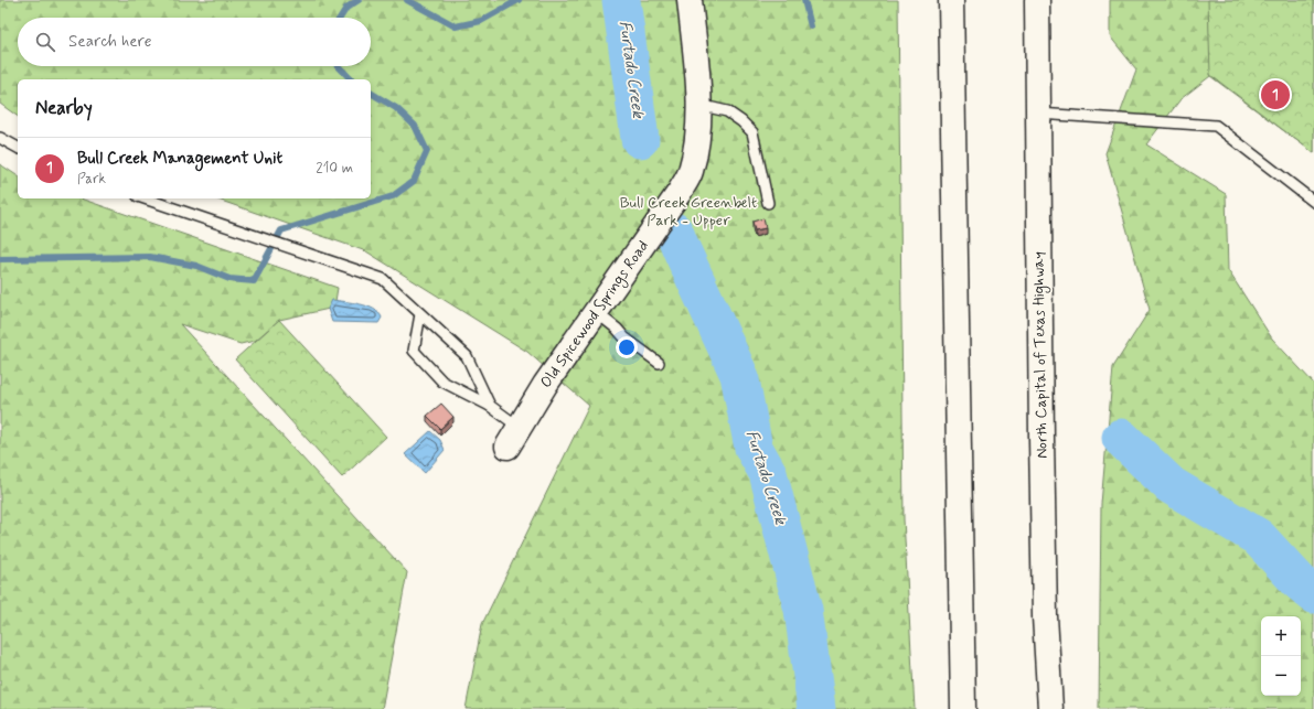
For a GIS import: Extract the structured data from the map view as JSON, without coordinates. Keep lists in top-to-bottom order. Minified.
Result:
{"streets":{"main road":["Old Spicewood Springs Road","North Capital of Texas Highway"]},"water":["Furtado Creek"],"parks":["Bull Creek Greenbelt Park - Upper"],"page":{"search":"Search here","pins":"1","heading":"Nearby","list":[{"mark":"1","name":"Bull Creek Management Unit","note":"Park","value":"210 m"}],"map_buttons":["+","−"]}}
